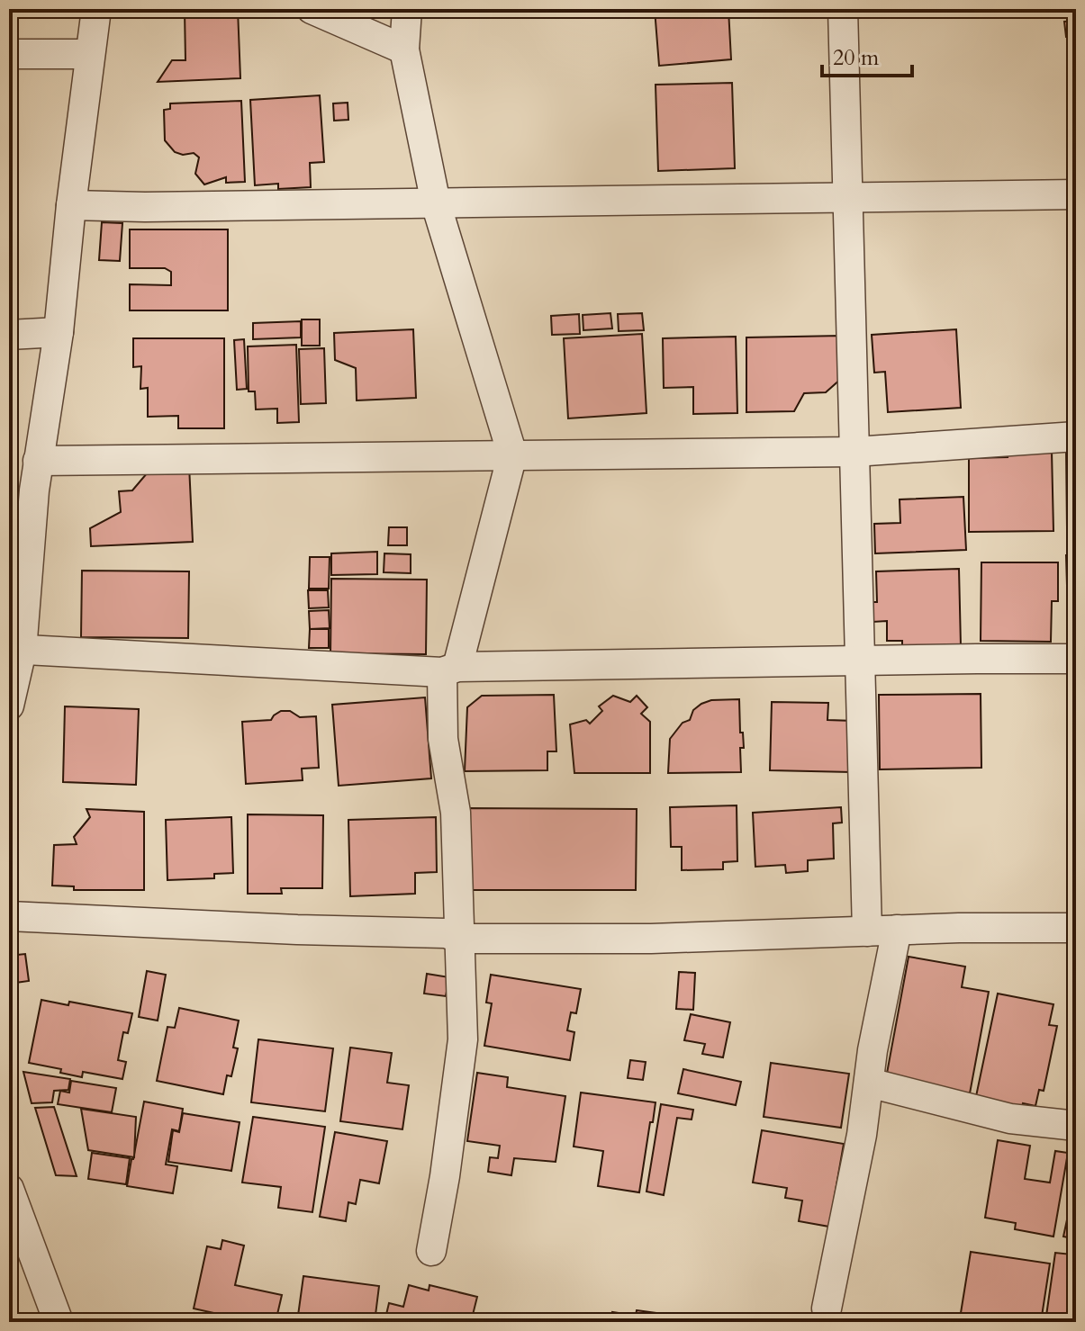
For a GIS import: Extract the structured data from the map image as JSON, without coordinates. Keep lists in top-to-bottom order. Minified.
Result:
{"scale_bar":"20 m"}
